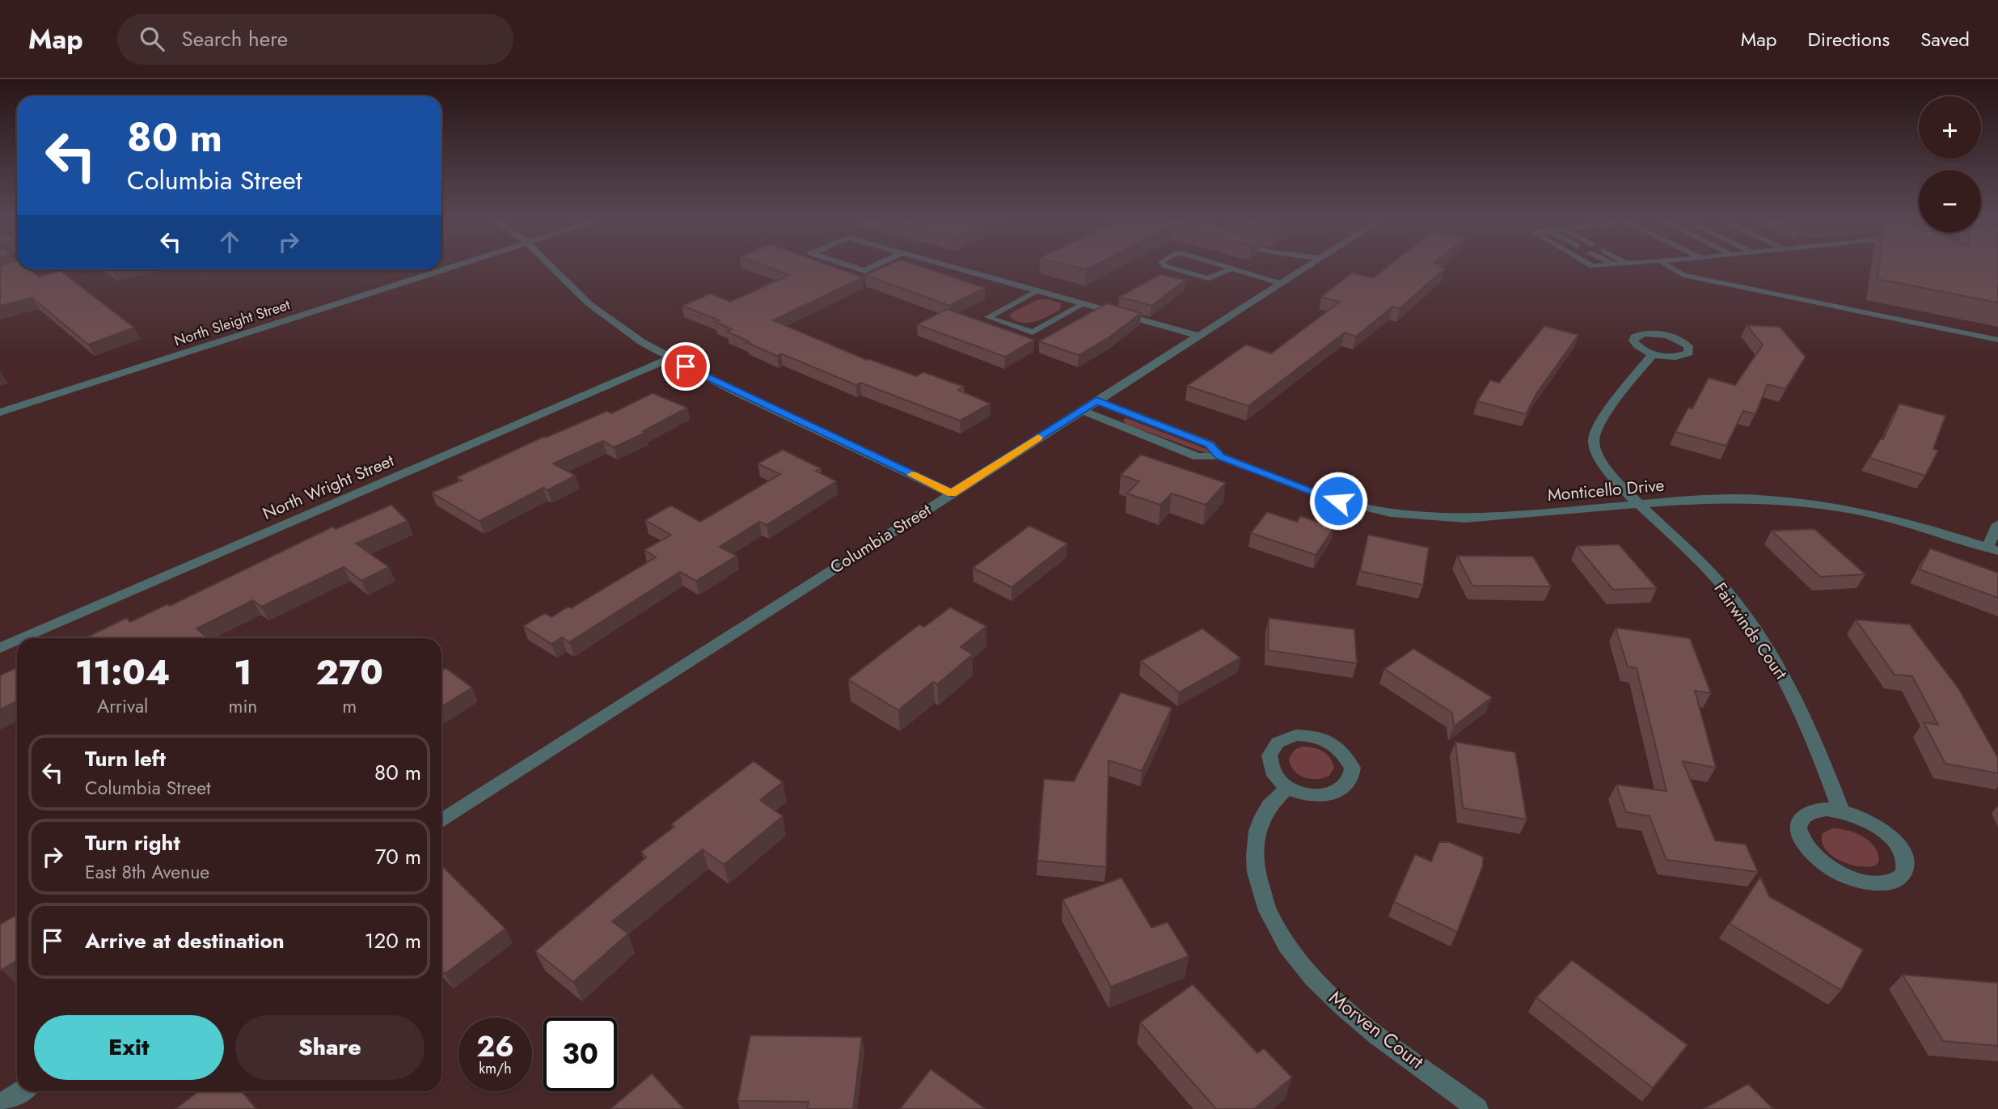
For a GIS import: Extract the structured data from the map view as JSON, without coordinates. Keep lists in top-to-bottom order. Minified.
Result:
{"streets":{"street":["North Sleight Street","North Wright Street","Monticello Drive","Columbia Street","Fairwinds Court","Morven Court"]},"crossings":[["Monticello Drive","Columbia Street"],["Monticello Drive","Fairwinds Court"]],"page":{"header":"Map","search":"Search here","nav":["Map","Directions","Saved"],"map_buttons":["+","−"],"turn":["80 m","Columbia Street"],"eta":["11:04","Arrival","1","min","270","m"],"list":[{"name":"Turn left","note":"Columbia Street","value":"80 m"},{"name":"Turn right","note":"East 8th Avenue","value":"70 m"},{"name":"Arrive at destination","value":"120 m"}],"buttons":["Exit","Share"],"speed":"26 km/h","limit":"30"}}
